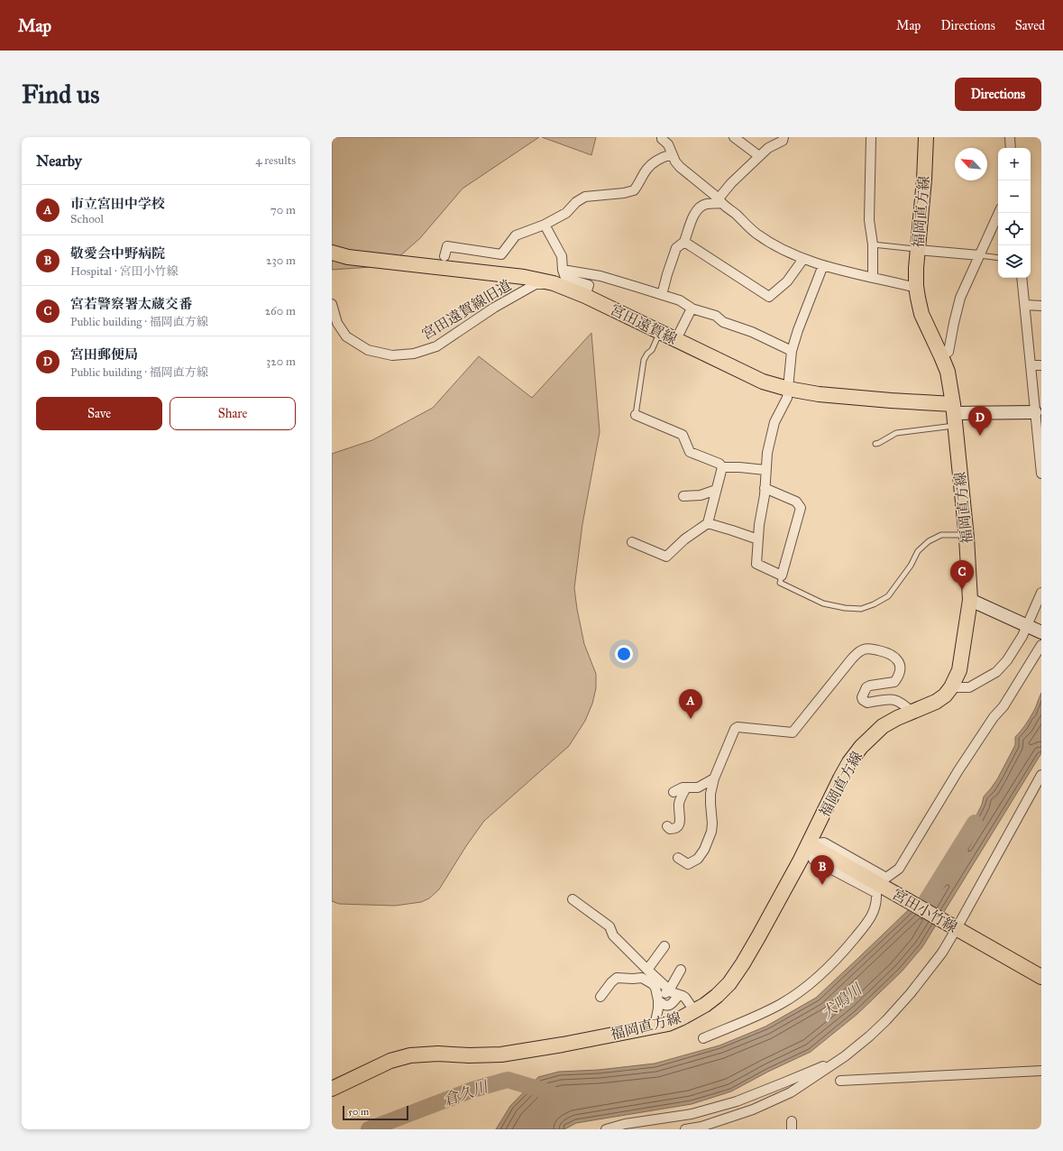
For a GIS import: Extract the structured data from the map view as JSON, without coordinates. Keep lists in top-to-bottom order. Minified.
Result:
{"streets":{"main road":["福岡直方線","宮田遠賀線","宮田小竹線"],"street":["宮田遠賀線旧道"]},"crossings":[["福岡直方線","宮田遠賀線"],["福岡直方線","宮田小竹線"],["宮田遠賀線旧道","宮田遠賀線"]],"water":["犬鳴川","倉久川"],"scale_bar":"50 m","north":"top left","page":{"header":"Map","nav":["Map","Directions","Saved"],"buttons":["Directions",["Save","Share"]],"title":"Find us","heading":["Nearby","4 results"],"map_buttons":["+","−"],"list":[{"mark":"A","name":"市立宮田中学校","note":"School","value":"70 m"},{"mark":"B","name":"敬愛会中野病院","note":"Hospital · 宮田小竹線","value":"230 m"},{"mark":"C","name":"宮若警察署太蔵交番","note":"Public building · 福岡直方線","value":"260 m"},{"mark":"D","name":"宮田郵便局","note":"Public building · 福岡直方線","value":"320 m"}],"pins":["D","C","A","B"],"scale":"50 m"}}
